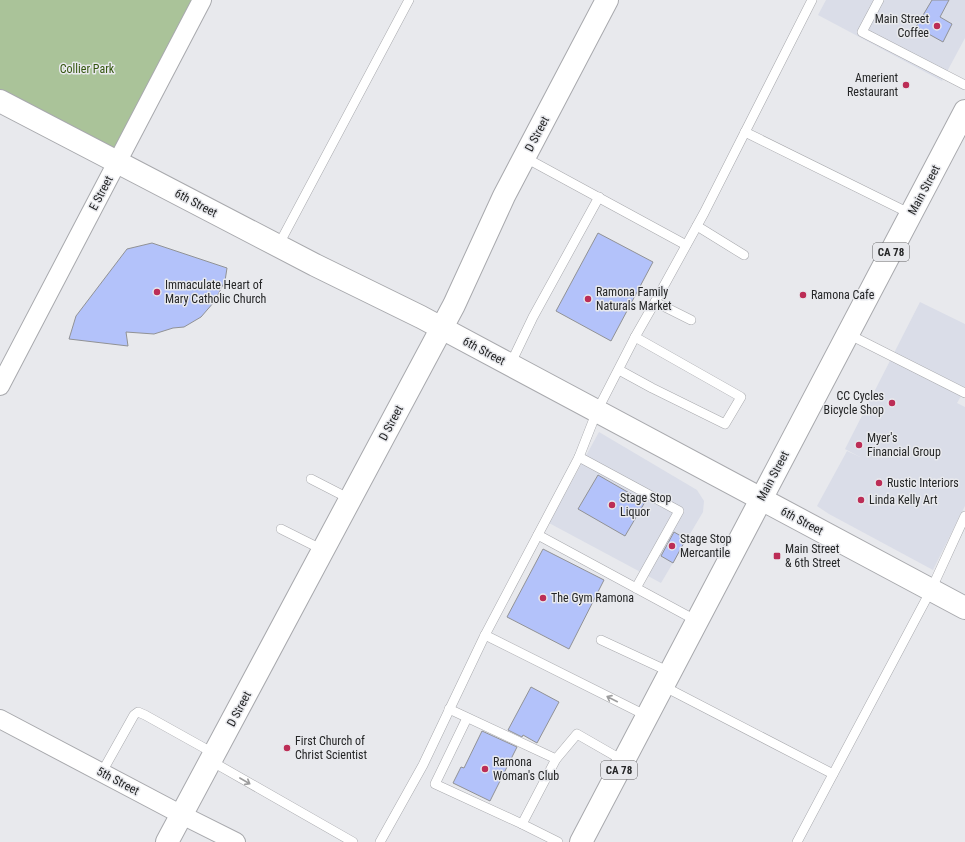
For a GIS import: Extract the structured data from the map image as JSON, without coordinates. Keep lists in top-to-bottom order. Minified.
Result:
{"streets":{"street":["D Street","Main Street","E Street","6th Street","CA 78","5th Street"]},"crossings":[["D Street","6th Street"],["D Street","5th Street"],["Main Street","6th Street"],["E Street","6th Street"]],"parks":["Collier Park"],"places":{"other":["Main Street Coffee","Amerient Restaurant","Immaculate Heart of Mary Catholic Church","Ramona Cafe","Ramona Family Naturals Market","CC Cycles Bicycle Shop","Myer's Financial Group","Rustic Interiors","Linda Kelly Art","Stage Stop Liquor","Stage Stop Mercantile","The Gym Ramona","First Church of Christ Scientist","Ramona Woman's Club"],"transit":["Main Street & 6th Street"]}}
